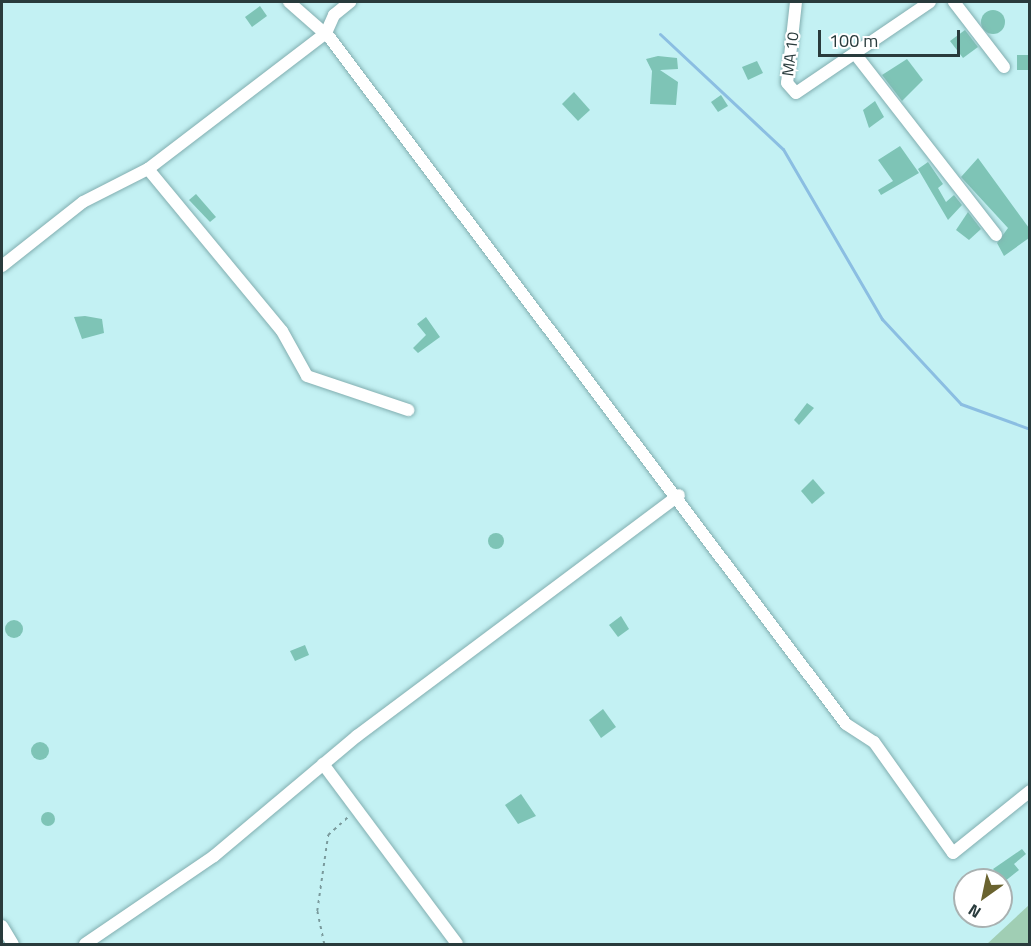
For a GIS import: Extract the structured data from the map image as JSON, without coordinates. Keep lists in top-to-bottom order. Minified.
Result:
{"streets":{"street":["MA 10"]},"scale_bar":"100 m","north":"bottom left"}
